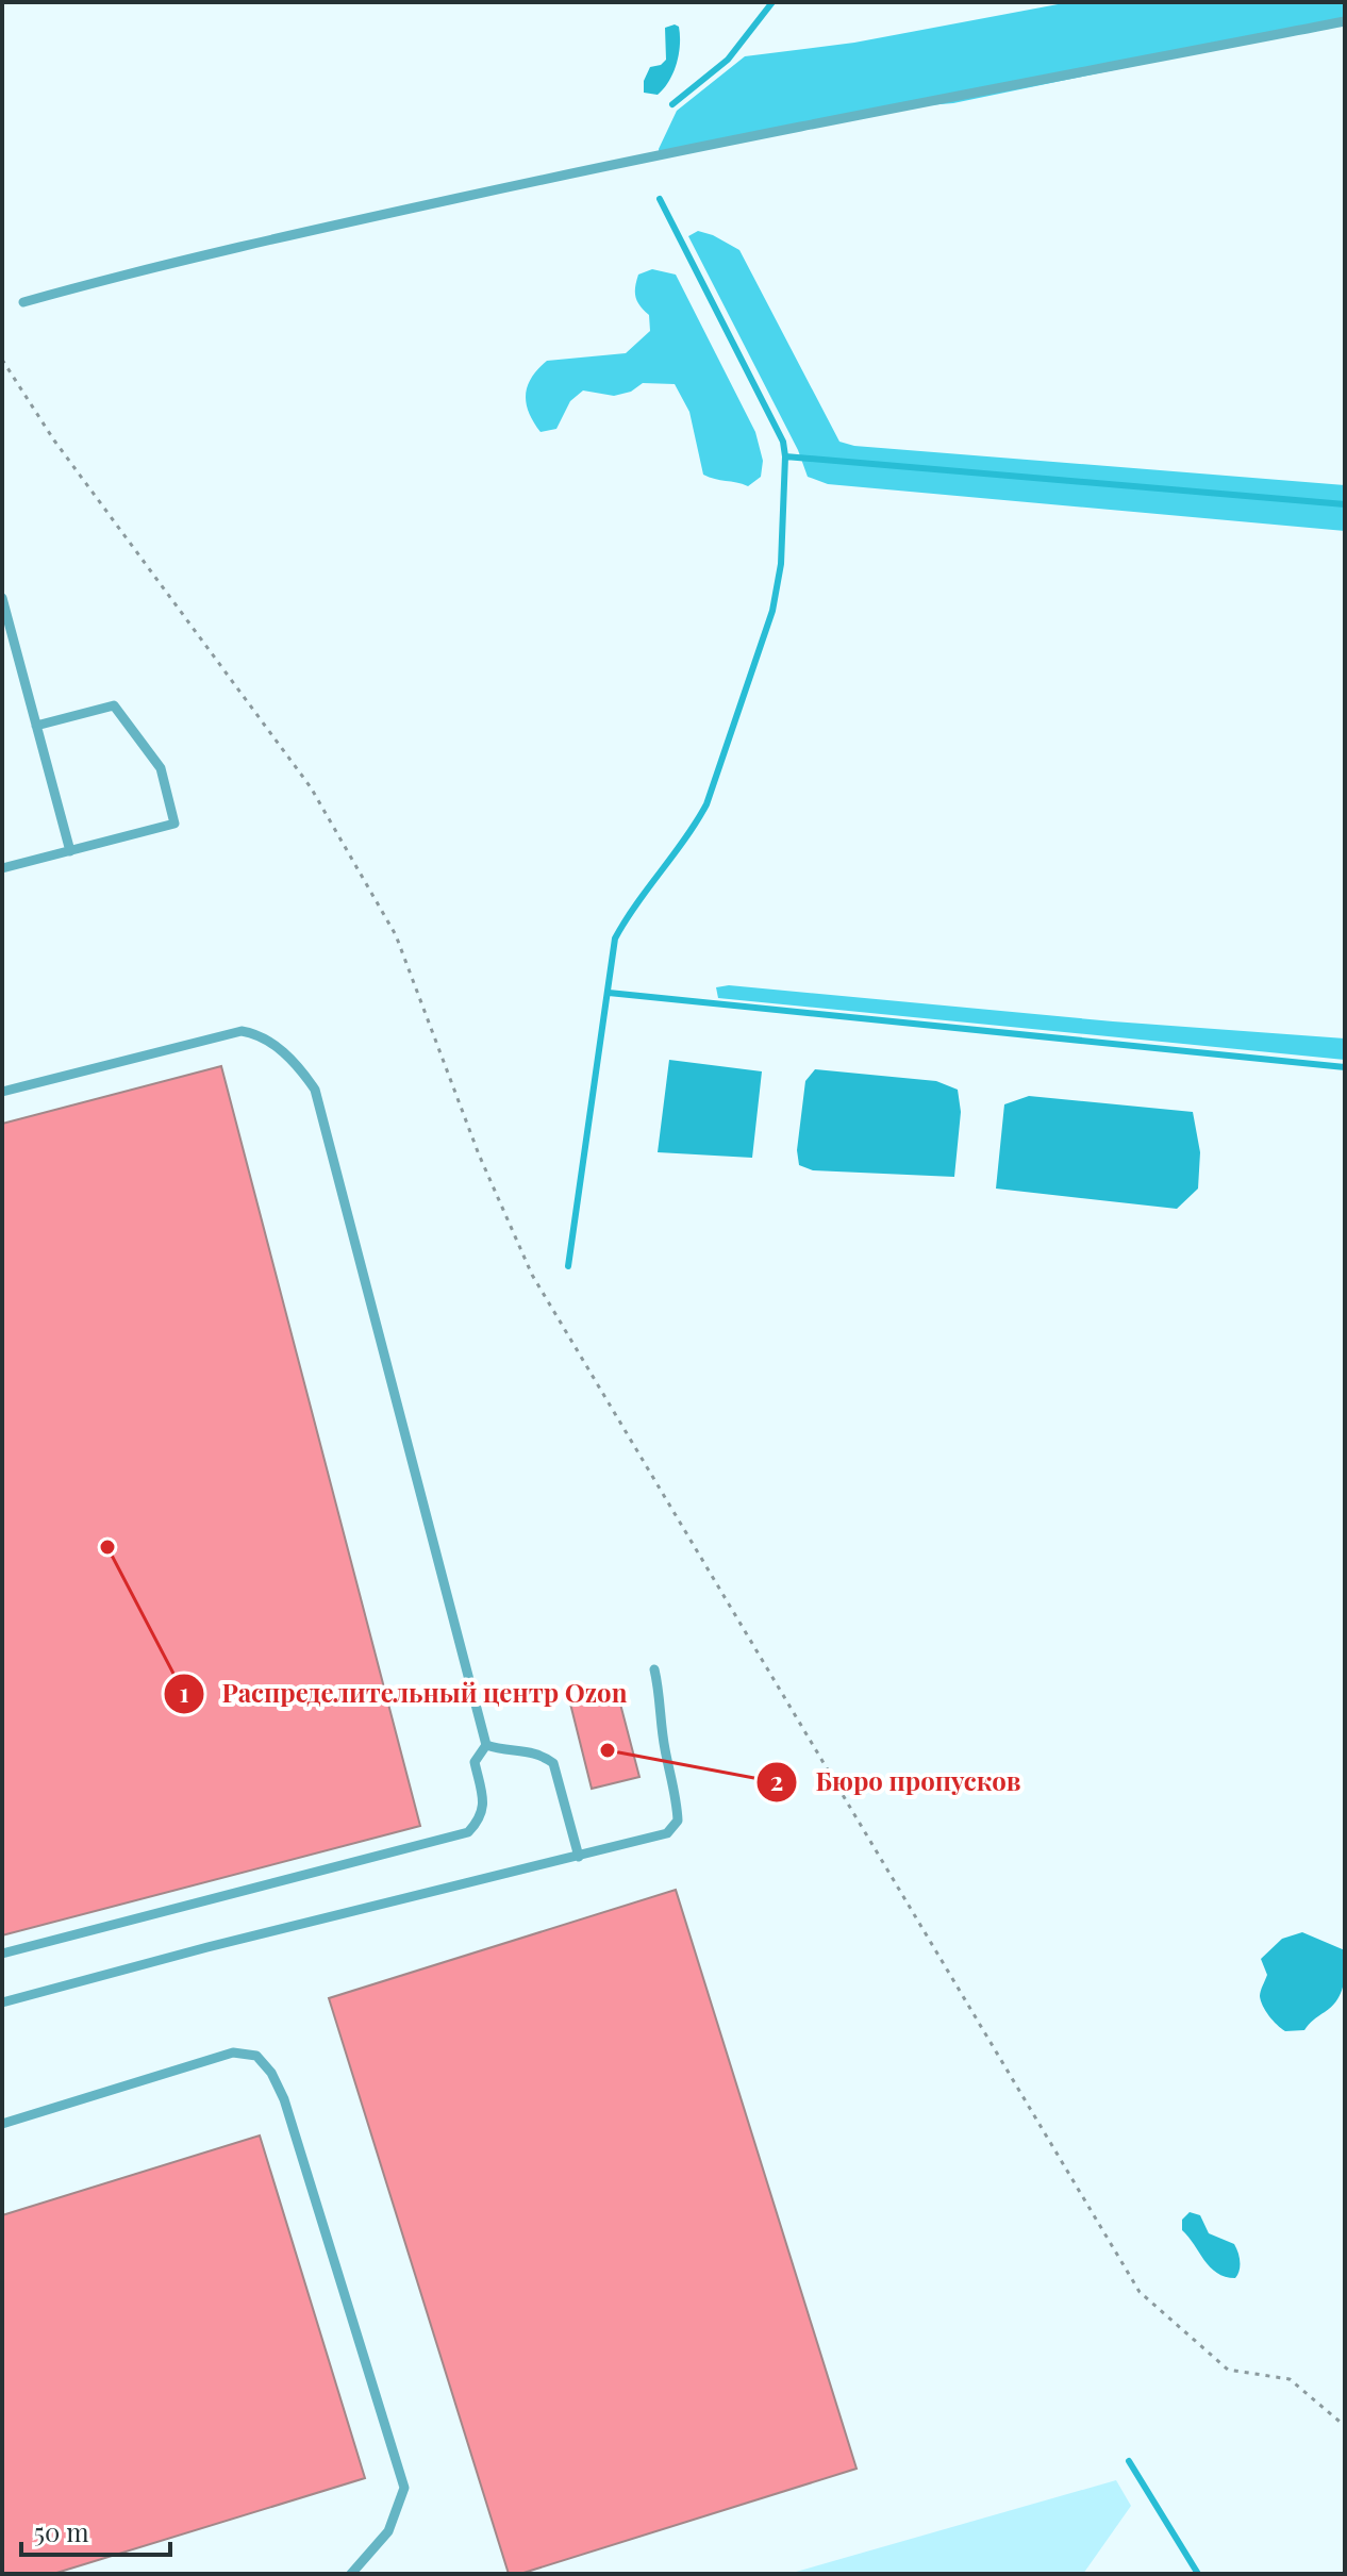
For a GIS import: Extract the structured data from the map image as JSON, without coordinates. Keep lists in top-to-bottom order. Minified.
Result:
{"places":["Распределительный центр Ozon","Бюро пропусков"],"scale_bar":"50 m"}
